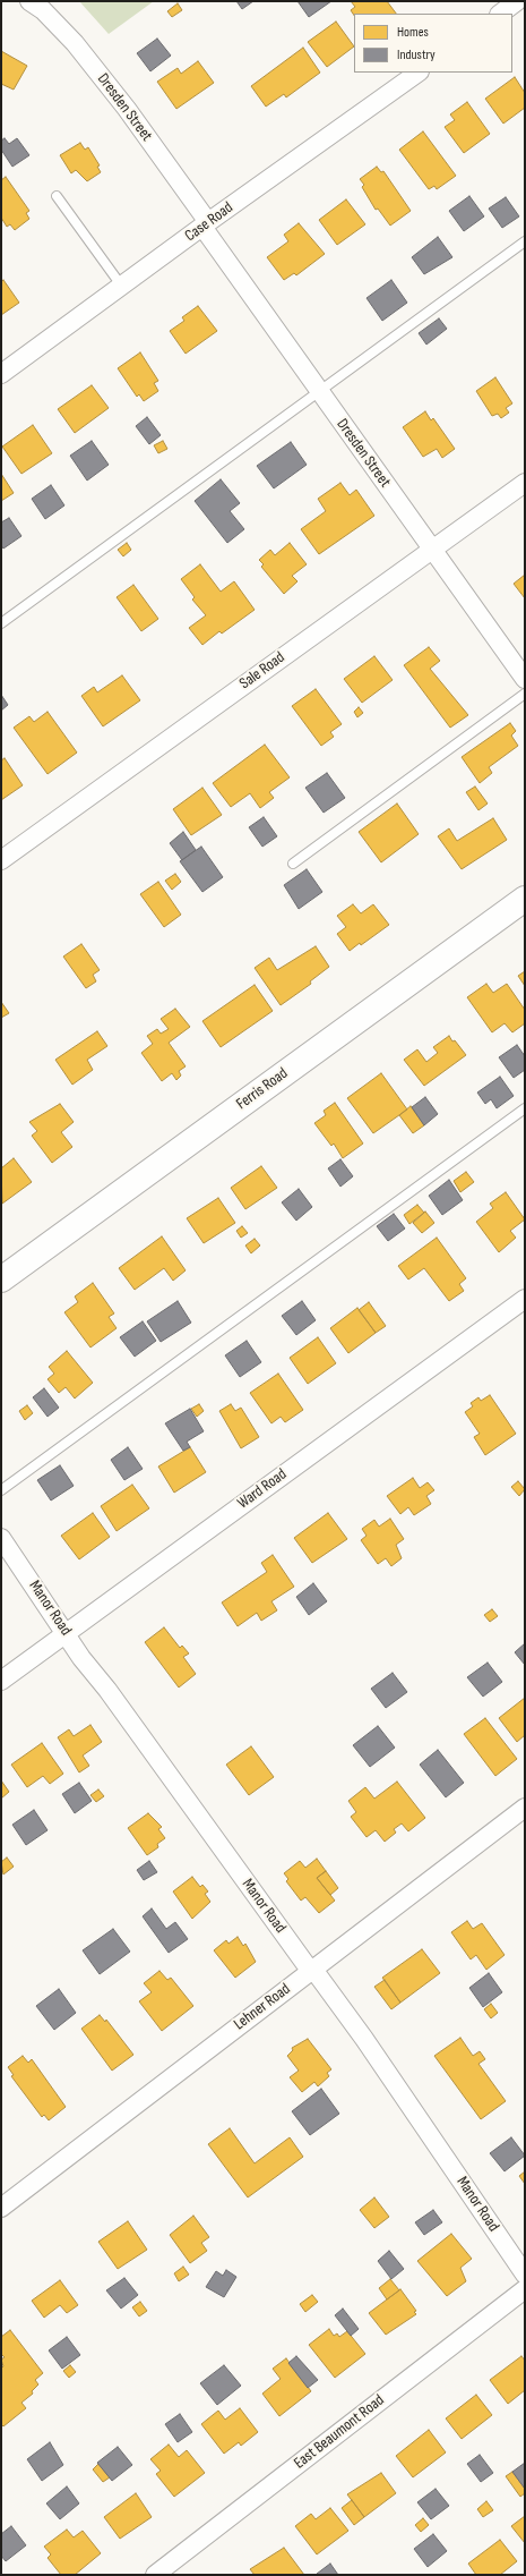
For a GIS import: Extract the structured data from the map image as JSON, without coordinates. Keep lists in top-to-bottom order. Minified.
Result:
{"streets":{"main road":["Ferris Road"],"street":["Dresden Street","Case Road","Sale Road","Ward Road","Manor Road","Lehner Road","East Beaumont Road"]},"crossings":[["Dresden Street","Case Road"],["Dresden Street","Sale Road"],["Ward Road","Manor Road"],["Manor Road","Lehner Road"]],"legend":["Homes","Industry"]}
